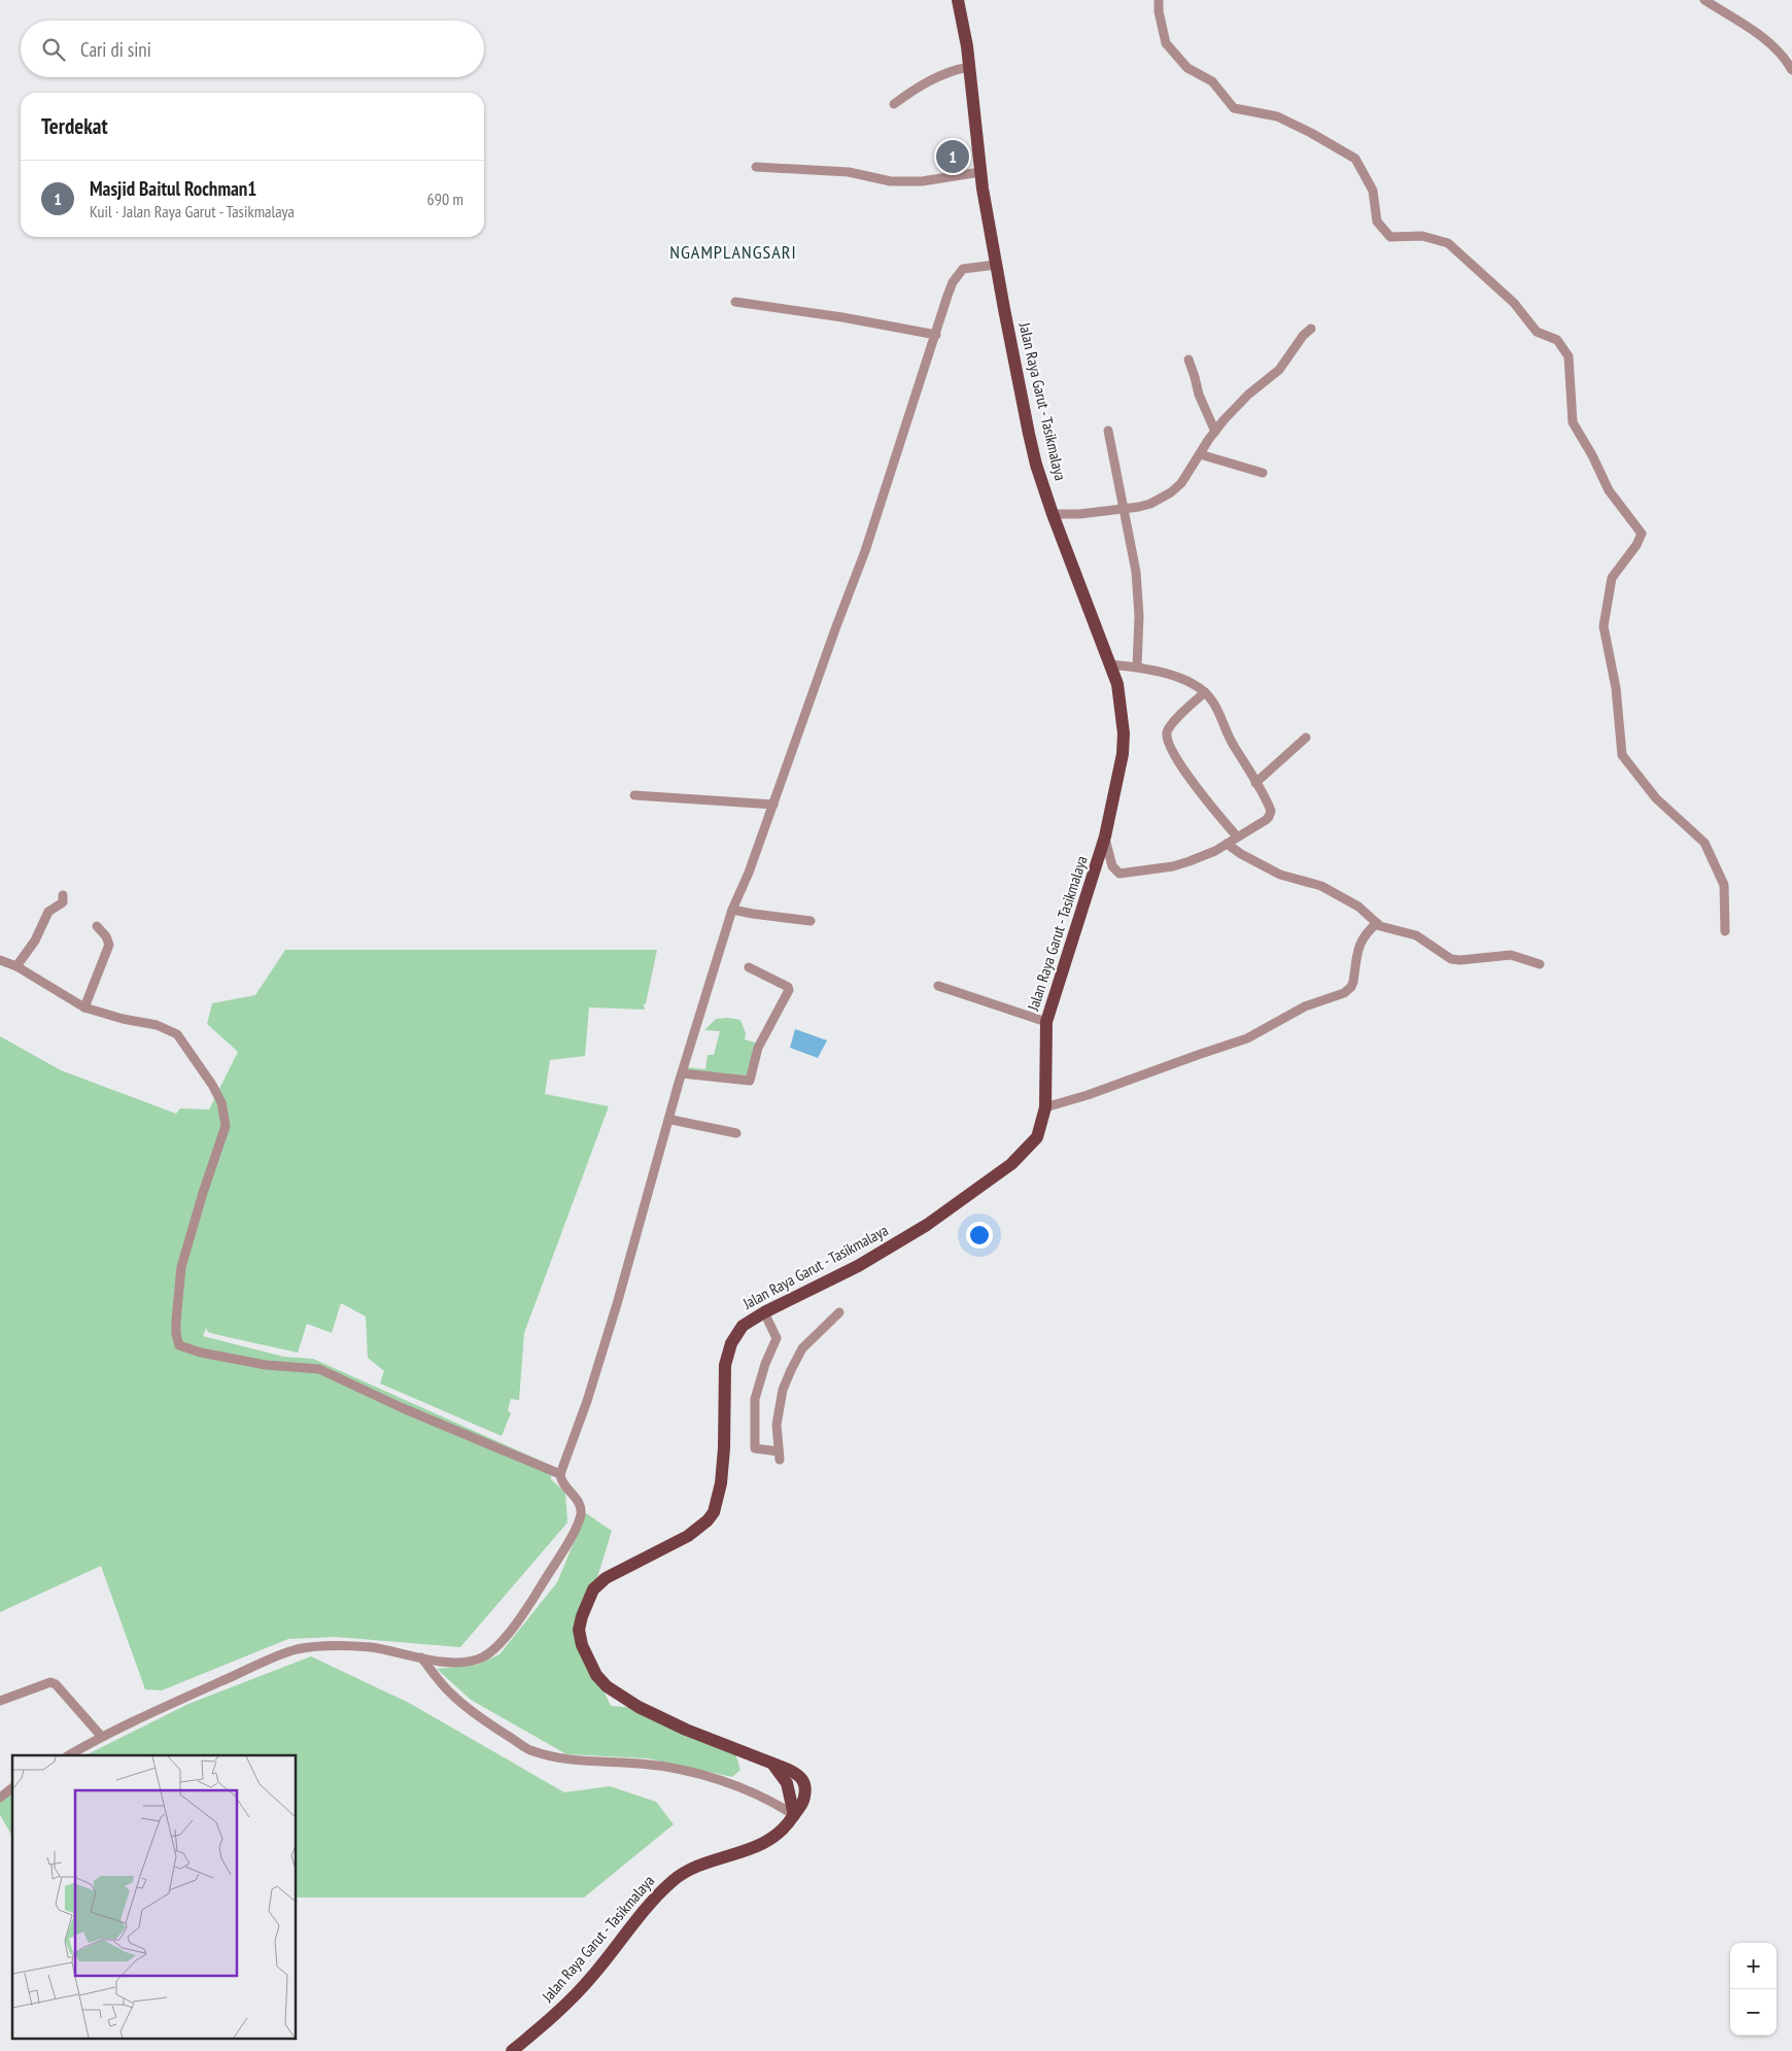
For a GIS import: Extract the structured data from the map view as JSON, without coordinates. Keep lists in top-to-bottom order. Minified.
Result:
{"streets":{"main road":["Jalan Raya Garut - Tasikmalaya"]},"districts":["NGAMPLANGSARI"],"page":{"search":"Cari di sini","heading":"Terdekat","pins":"1","list":[{"mark":"1","name":"Masjid Baitul Rochman1","note":"Kuil · Jalan Raya Garut - Tasikmalaya","value":"690 m"}],"map_buttons":["+","−"]}}
